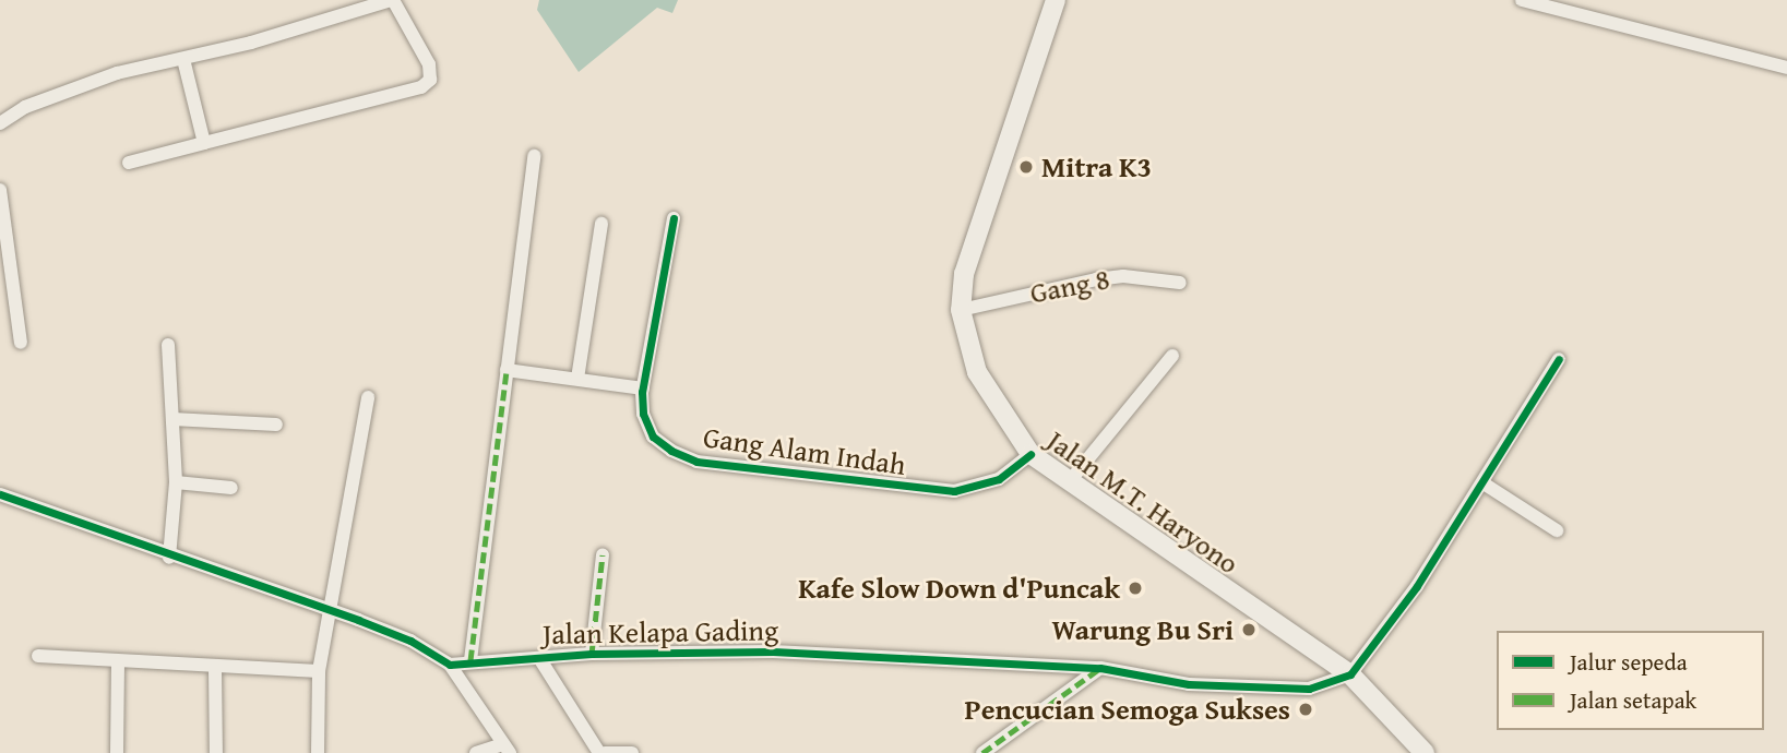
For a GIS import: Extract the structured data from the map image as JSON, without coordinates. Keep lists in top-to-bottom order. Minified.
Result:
{"streets":{"main road":["Jalan M.T. Haryono"],"street":["Gang 8","Gang Alam Indah","Jalan Kelapa Gading"]},"crossings":[["Gang 8","Jalan M.T. Haryono"],["Gang Alam Indah","Jalan M.T. Haryono"],["Jalan M.T. Haryono","Jalan Kelapa Gading"]],"places":["Mitra K3","Kafe Slow Down d'Puncak","Warung Bu Sri","Pencucian Semoga Sukses"],"legend":["Jalur sepeda","Jalan setapak"]}
